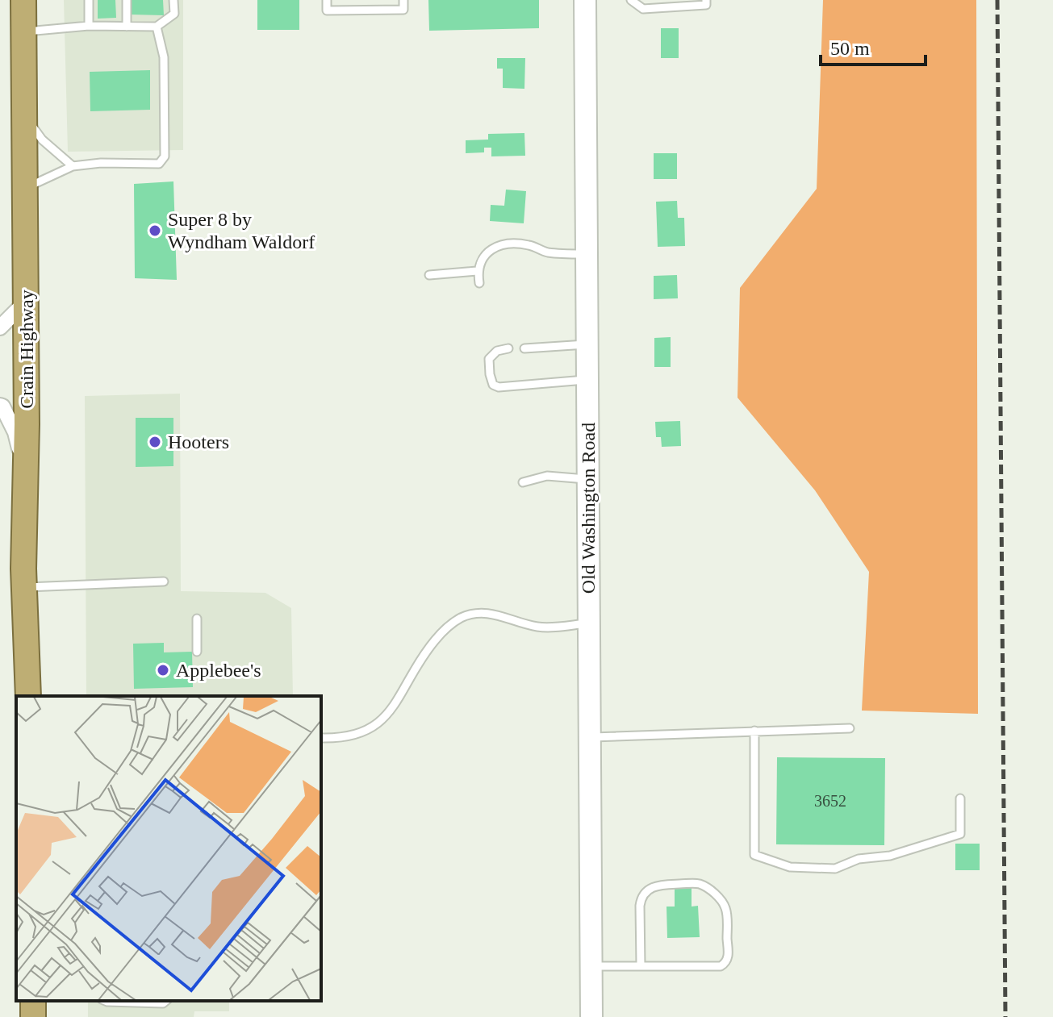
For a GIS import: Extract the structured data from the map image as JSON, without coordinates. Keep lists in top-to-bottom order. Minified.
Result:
{"streets":{"highway":["Crain Highway"],"main road":["Old Washington Road"]},"places":["Super 8 by Wyndham Waldorf","Hooters","Applebee's"],"house_numbers":["3652"],"scale_bar":"50 m"}
